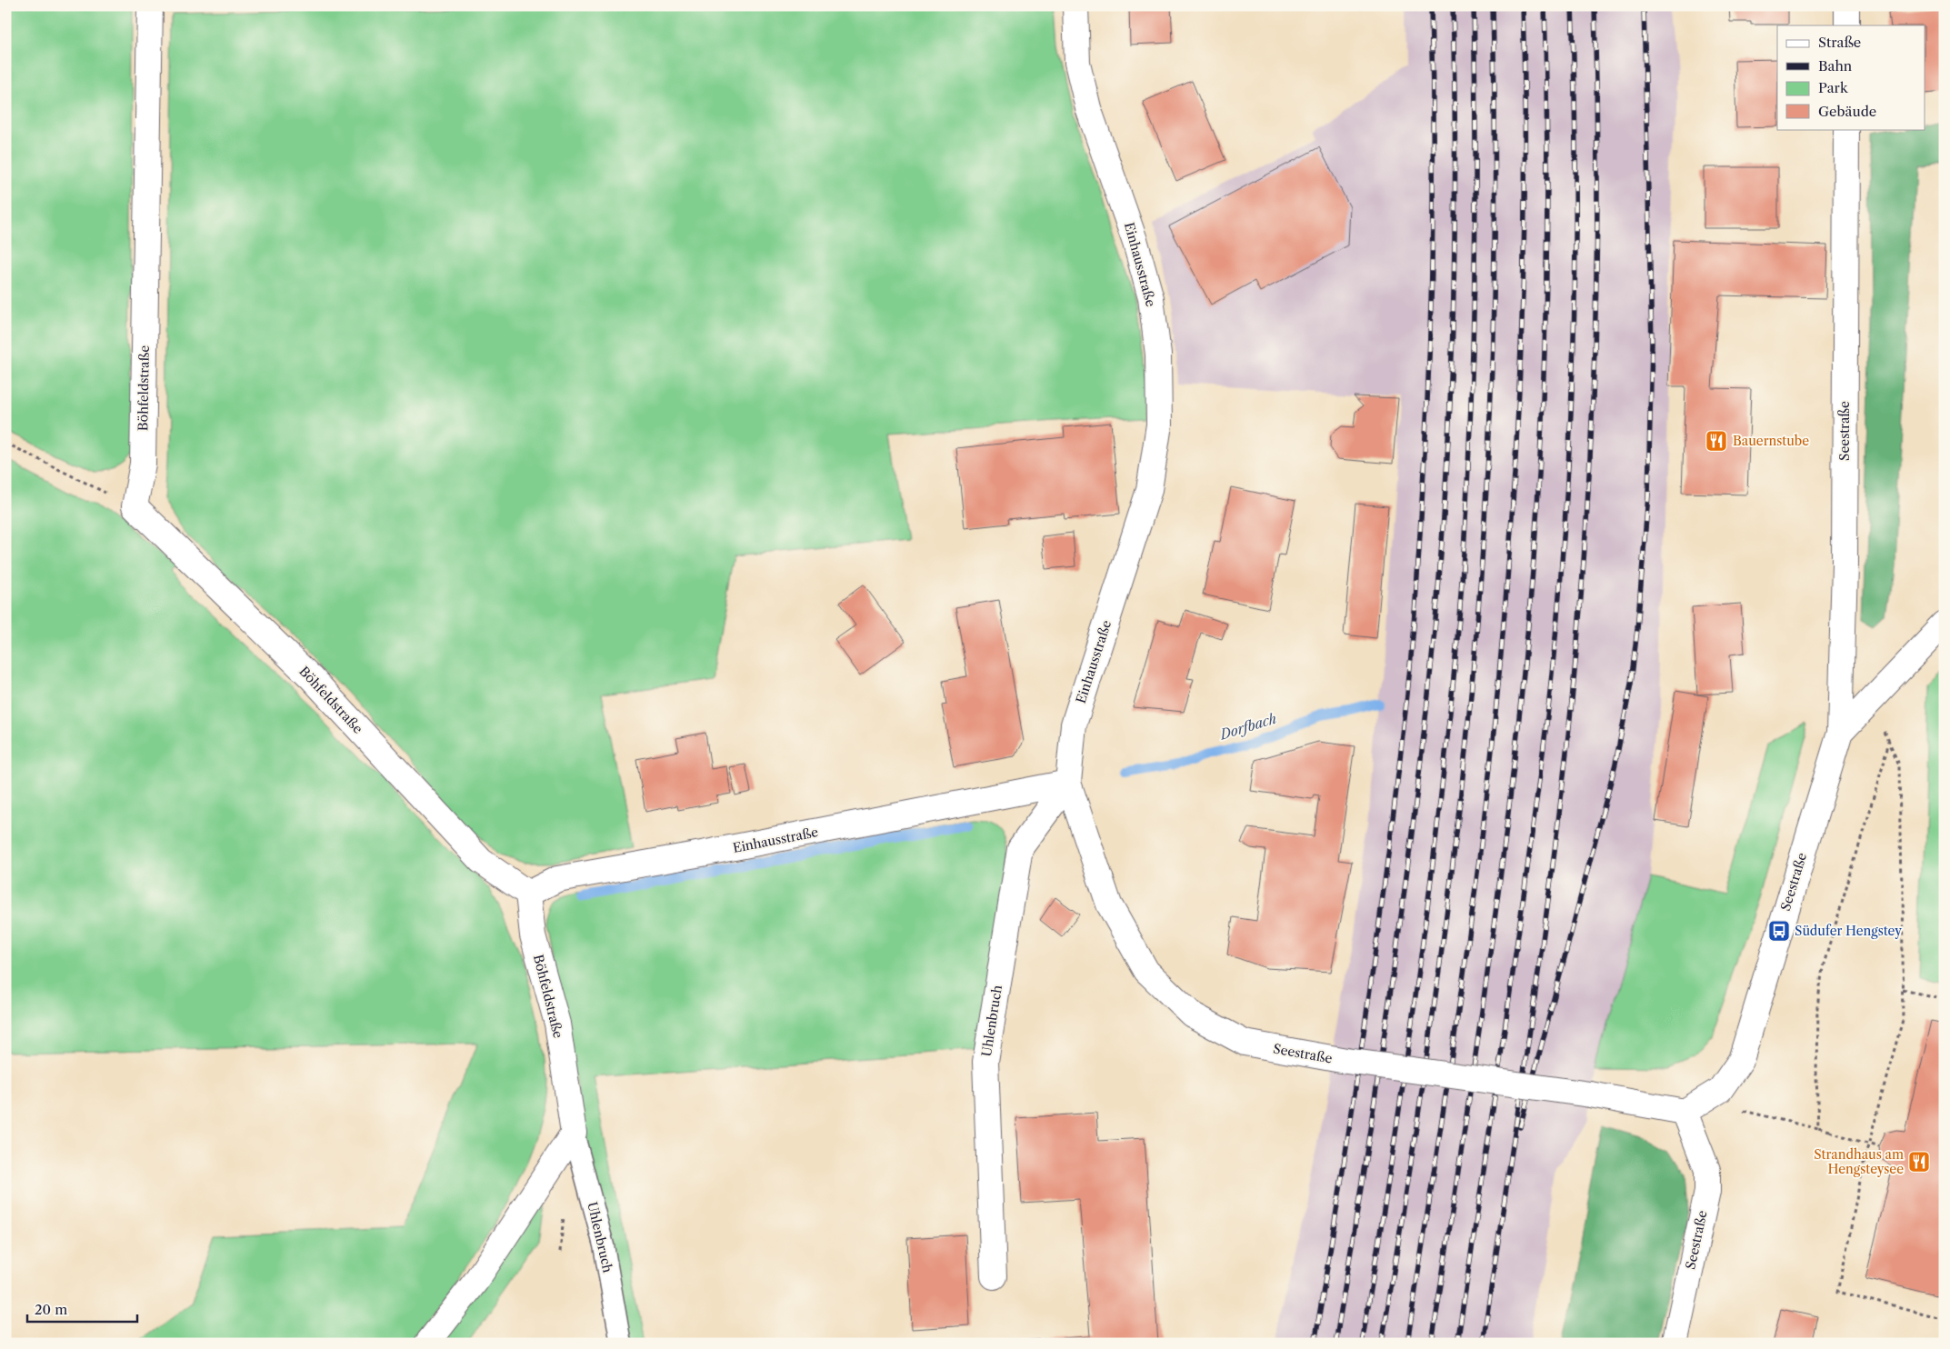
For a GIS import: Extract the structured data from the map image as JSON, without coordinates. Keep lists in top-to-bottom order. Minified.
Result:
{"streets":{"street":["Einhausstraße","Böhfeldstraße","Seestraße","Uhlenbruch"]},"crossings":[["Einhausstraße","Böhfeldstraße"],["Einhausstraße","Seestraße"],["Einhausstraße","Uhlenbruch"],["Böhfeldstraße","Uhlenbruch"],["Seestraße","Uhlenbruch"]],"water":["Dorfbach"],"places":{"restaurant":["Bauernstube","Strandhaus am Hengsteysee"],"bus stop":["Südufer Hengstey"]},"legend":["Straße","Bahn","Park","Gebäude"],"scale_bar":"20 m"}
